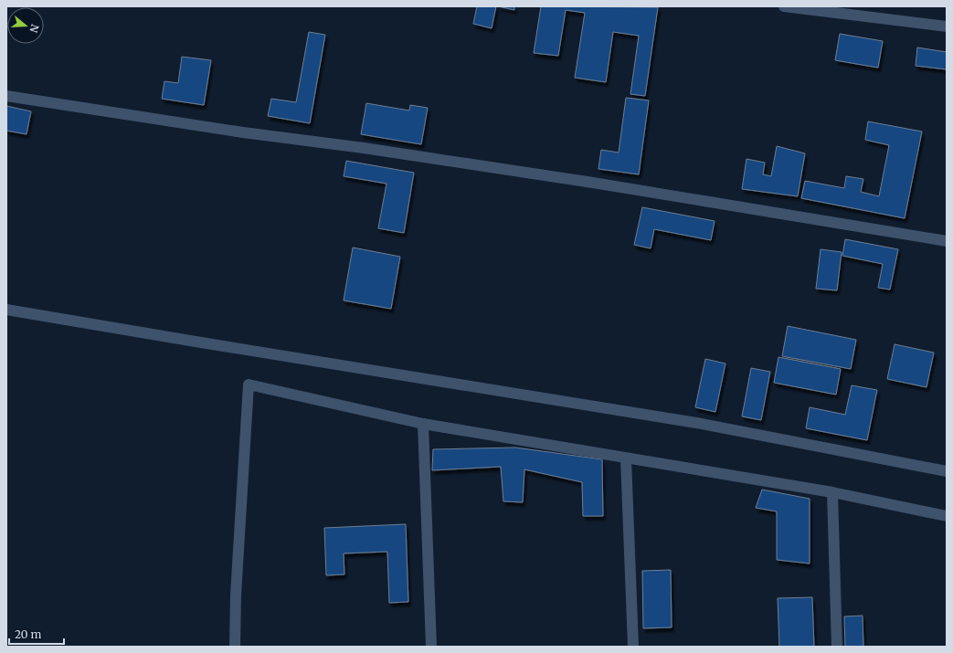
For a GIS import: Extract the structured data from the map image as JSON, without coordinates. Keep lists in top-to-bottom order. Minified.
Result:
{"scale_bar":"20 m","north":"right"}
